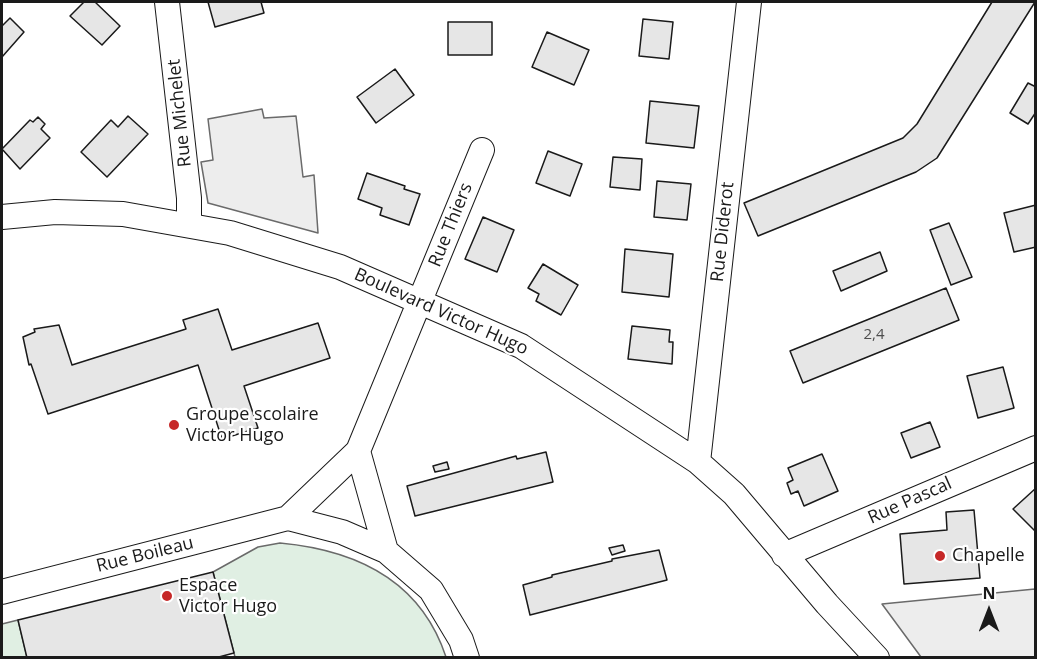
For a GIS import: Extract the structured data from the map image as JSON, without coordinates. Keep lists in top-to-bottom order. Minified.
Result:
{"streets":{"street":["Rue Michelet","Rue Thiers","Rue Diderot","Boulevard Victor Hugo","Rue Pascal","Rue Boileau"]},"crossings":[["Rue Michelet","Boulevard Victor Hugo"],["Rue Thiers","Boulevard Victor Hugo"],["Rue Thiers","Rue Boileau"],["Rue Diderot","Boulevard Victor Hugo"],["Boulevard Victor Hugo","Rue Pascal"],["Boulevard Victor Hugo","Rue Boileau"]],"places":["Groupe scolaire Victor Hugo","Chapelle","Espace Victor Hugo"],"house_numbers":["2,4"],"north":"top"}
